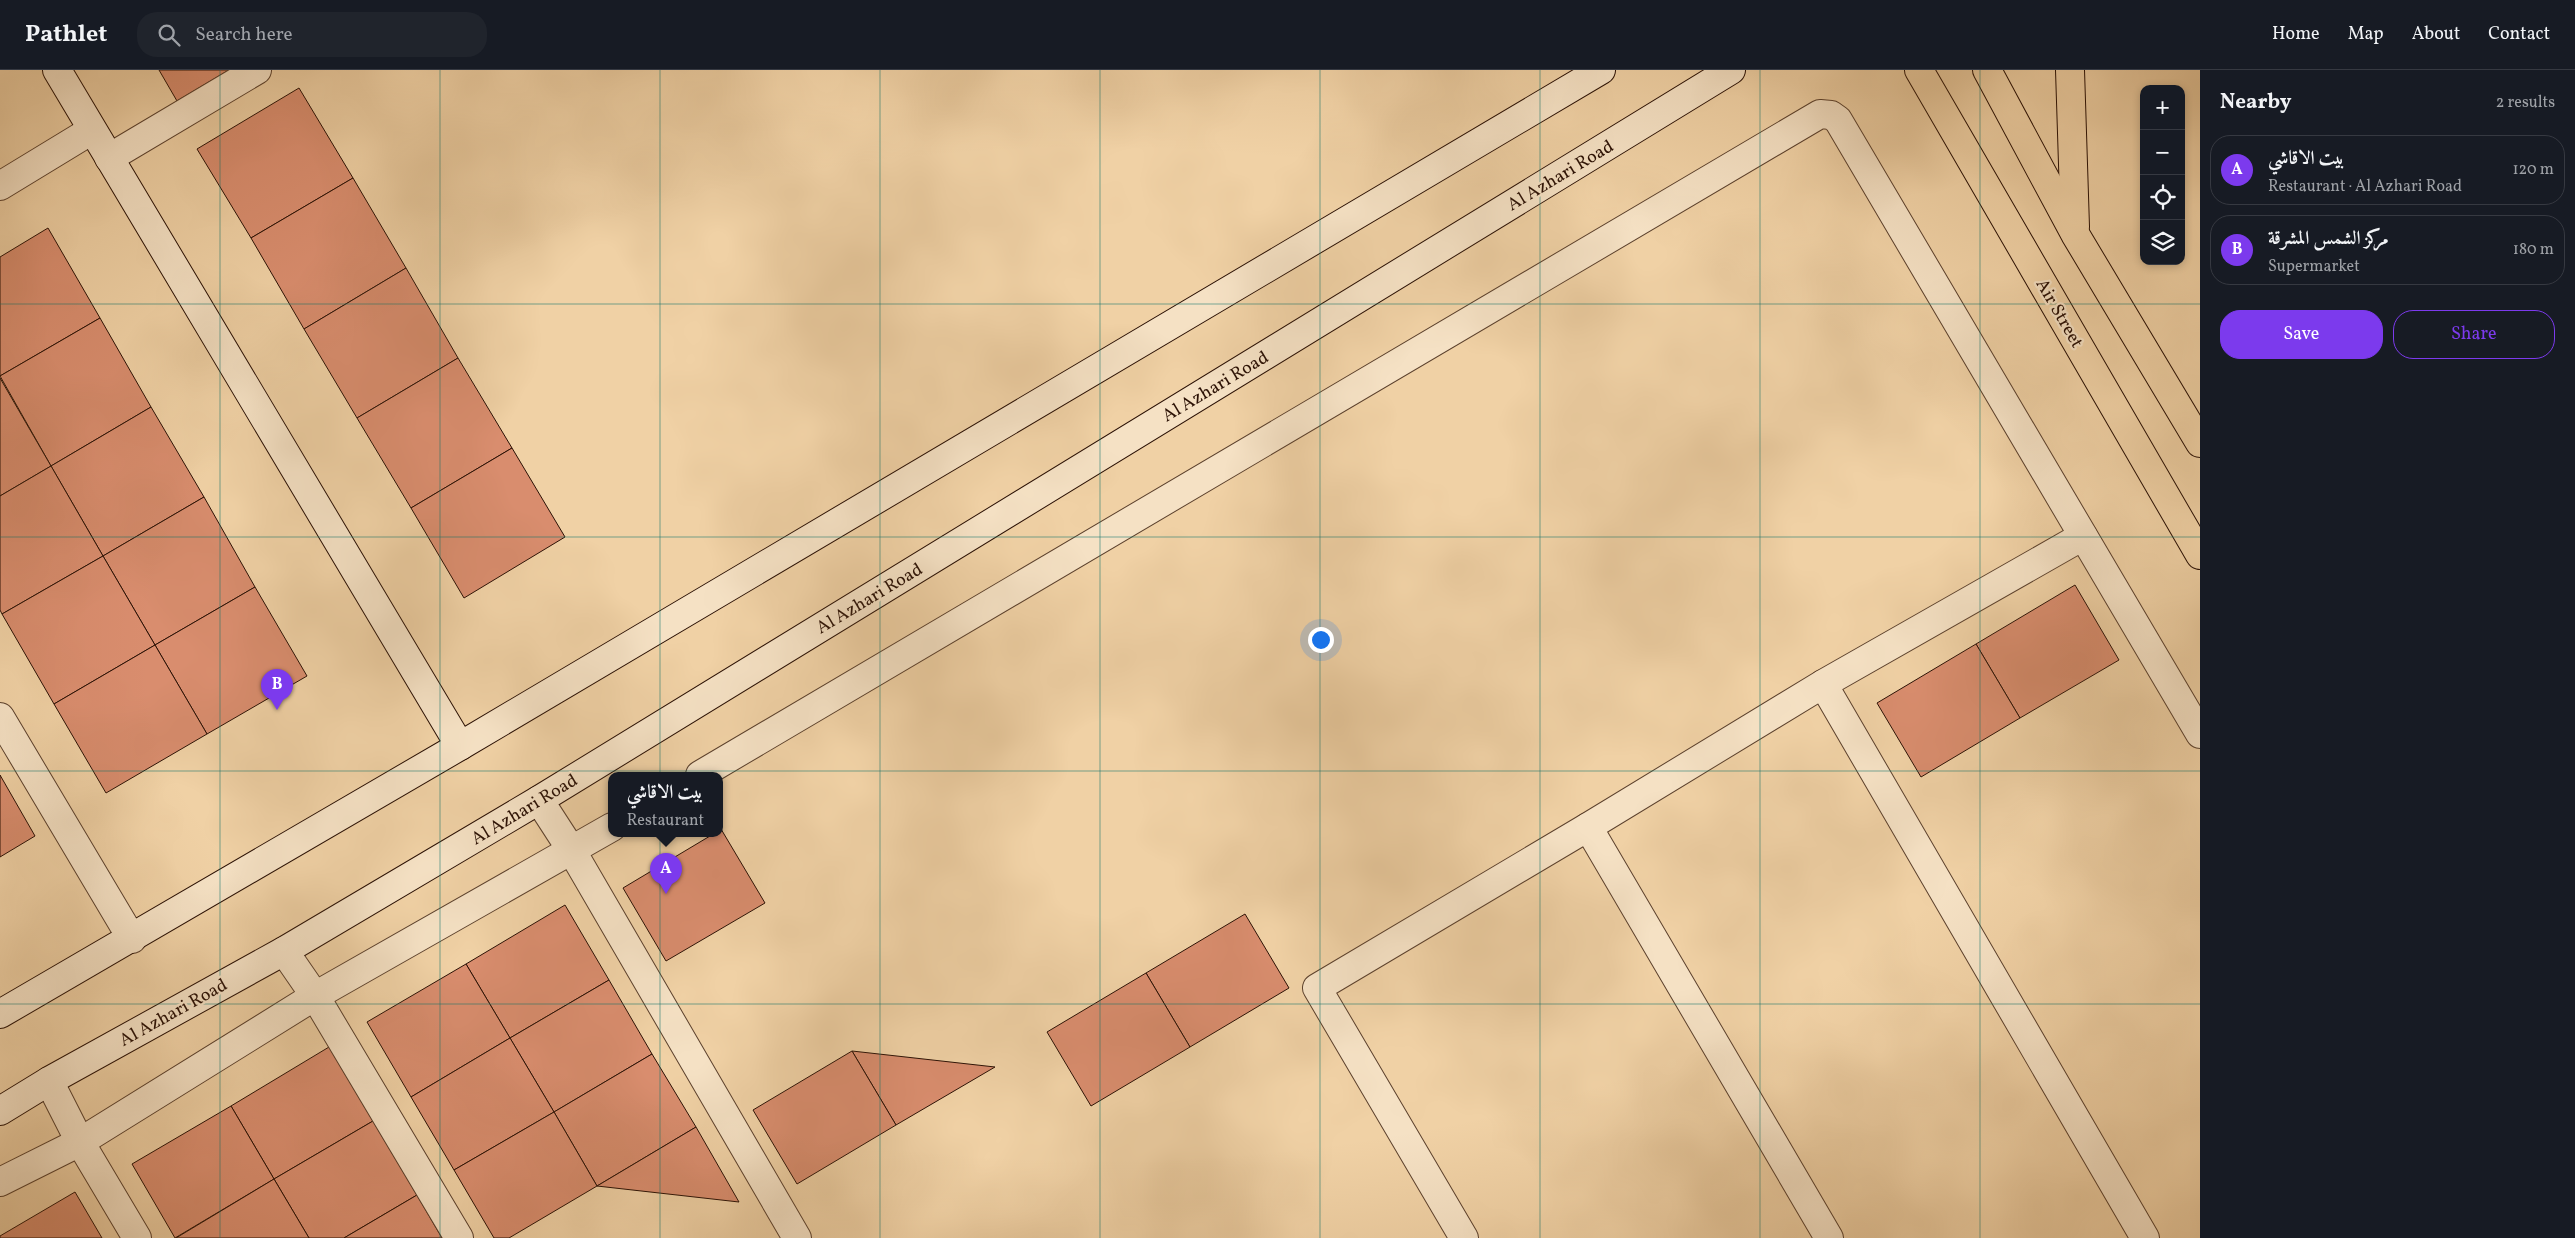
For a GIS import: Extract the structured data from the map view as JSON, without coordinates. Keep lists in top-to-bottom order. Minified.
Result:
{"streets":{"main road":["Air Street"],"street":["Al Azhari Road"]},"page":{"header":"Pathlet","search":"Search here","nav":["Home","Map","About","Contact"],"heading":["Nearby","2 results"],"map_buttons":["+","−"],"list":[{"mark":"A","name":"بيت الاقاشي","note":"Restaurant · Al Azhari Road","value":"120 m"},{"mark":"B","name":"مركز الشمس المشرقة","note":"Supermarket","value":"180 m"}],"buttons":["Save","Share"],"pins":["B","A"],"popup":["بيت الاقاشي","Restaurant"]}}
